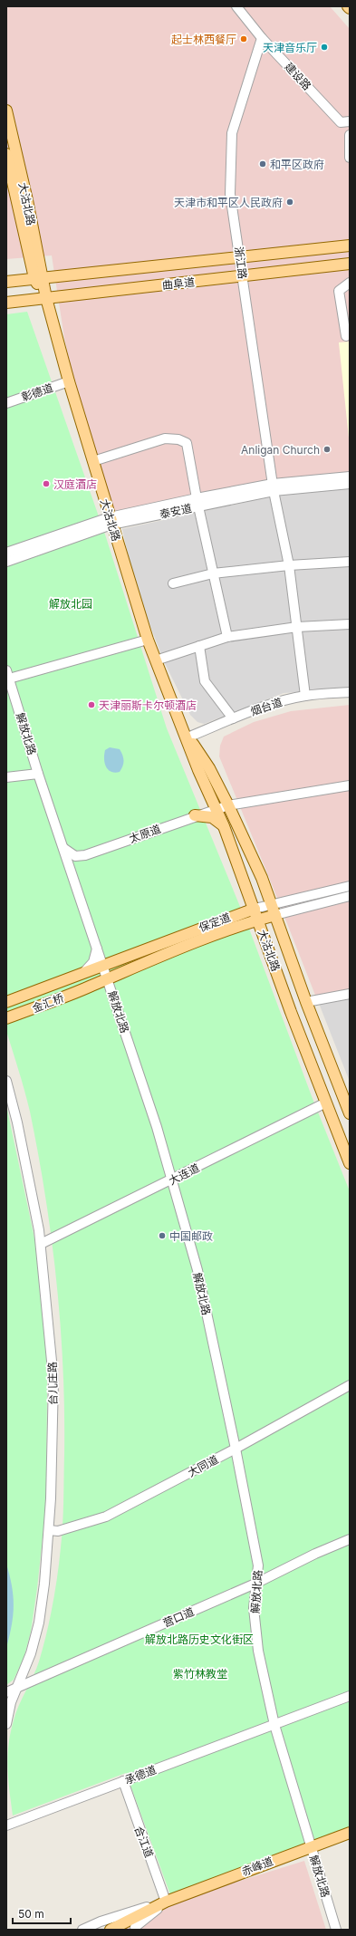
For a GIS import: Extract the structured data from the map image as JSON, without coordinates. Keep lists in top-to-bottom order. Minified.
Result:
{"streets":{"main road":["大沽北路","曲阜道","保定道","金汇桥","赤峰道"],"street":["建设路","浙江路","彰德道","泰安道","烟台道","解放北路","太原道","大连道","台儿庄路","大同道","营口道","承德道","合江道"]},"crossings":[["建设路","浙江路"],["大沽北路","曲阜道"],["大沽北路","彰德道"],["大沽北路","泰安道"],["大沽北路","烟台道"],["大沽北路","太原道"],["大沽北路","保定道"],["大沽北路","大连道"],["浙江路","曲阜道"],["浙江路","泰安道"],["浙江路","烟台道"],["解放北路","太原道"],["解放北路","保定道"],["解放北路","大连道"],["解放北路","大同道"],["解放北路","营口道"],["解放北路","承德道"],["解放北路","赤峰道"],["保定道","金汇桥"],["大连道","台儿庄路"],["台儿庄路","大同道"],["台儿庄路","营口道"],["承德道","合江道"],["合江道","赤峰道"]],"parks":["解放北园","解放北路历史文化街区","紫竹林教堂"],"places":["起士林西餐厅","天津音乐厅","和平区政府","天津市和平区人民政府","Anligan Church","汉庭酒店","天津丽斯卡尔顿酒店","中国邮政"],"scale_bar":"50 m"}
